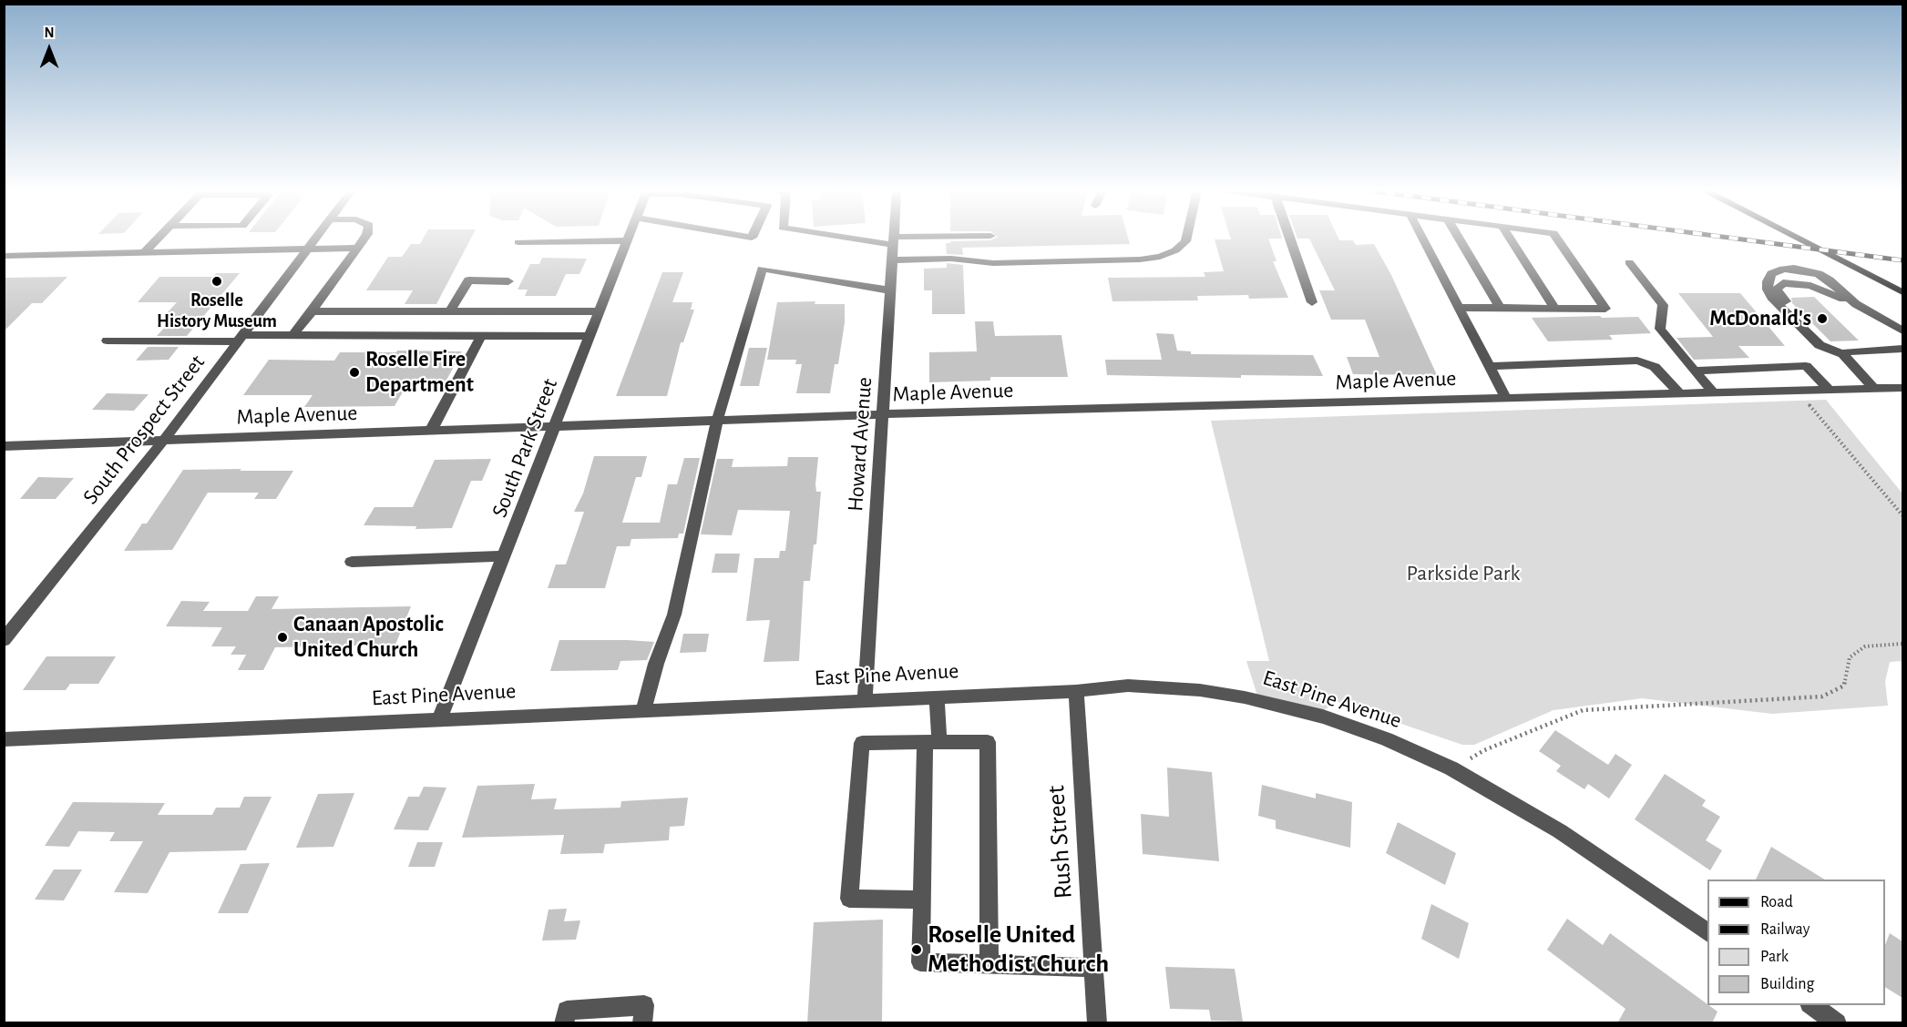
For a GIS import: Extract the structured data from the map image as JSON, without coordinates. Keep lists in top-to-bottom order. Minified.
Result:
{"streets":{"street":["Maple Avenue","South Prospect Street","Howard Avenue","South Park Street","East Pine Avenue","Rush Street"]},"crossings":[["Maple Avenue","South Prospect Street"],["Maple Avenue","Howard Avenue"],["Maple Avenue","South Park Street"],["Howard Avenue","East Pine Avenue"],["South Park Street","East Pine Avenue"],["East Pine Avenue","Rush Street"]],"parks":["Parkside Park"],"places":["Roselle History Museum","McDonald's","Roselle Fire Department","Canaan Apostolic United Church","Roselle United Methodist Church"],"legend":["Road","Railway","Park","Building"],"north":"top"}
